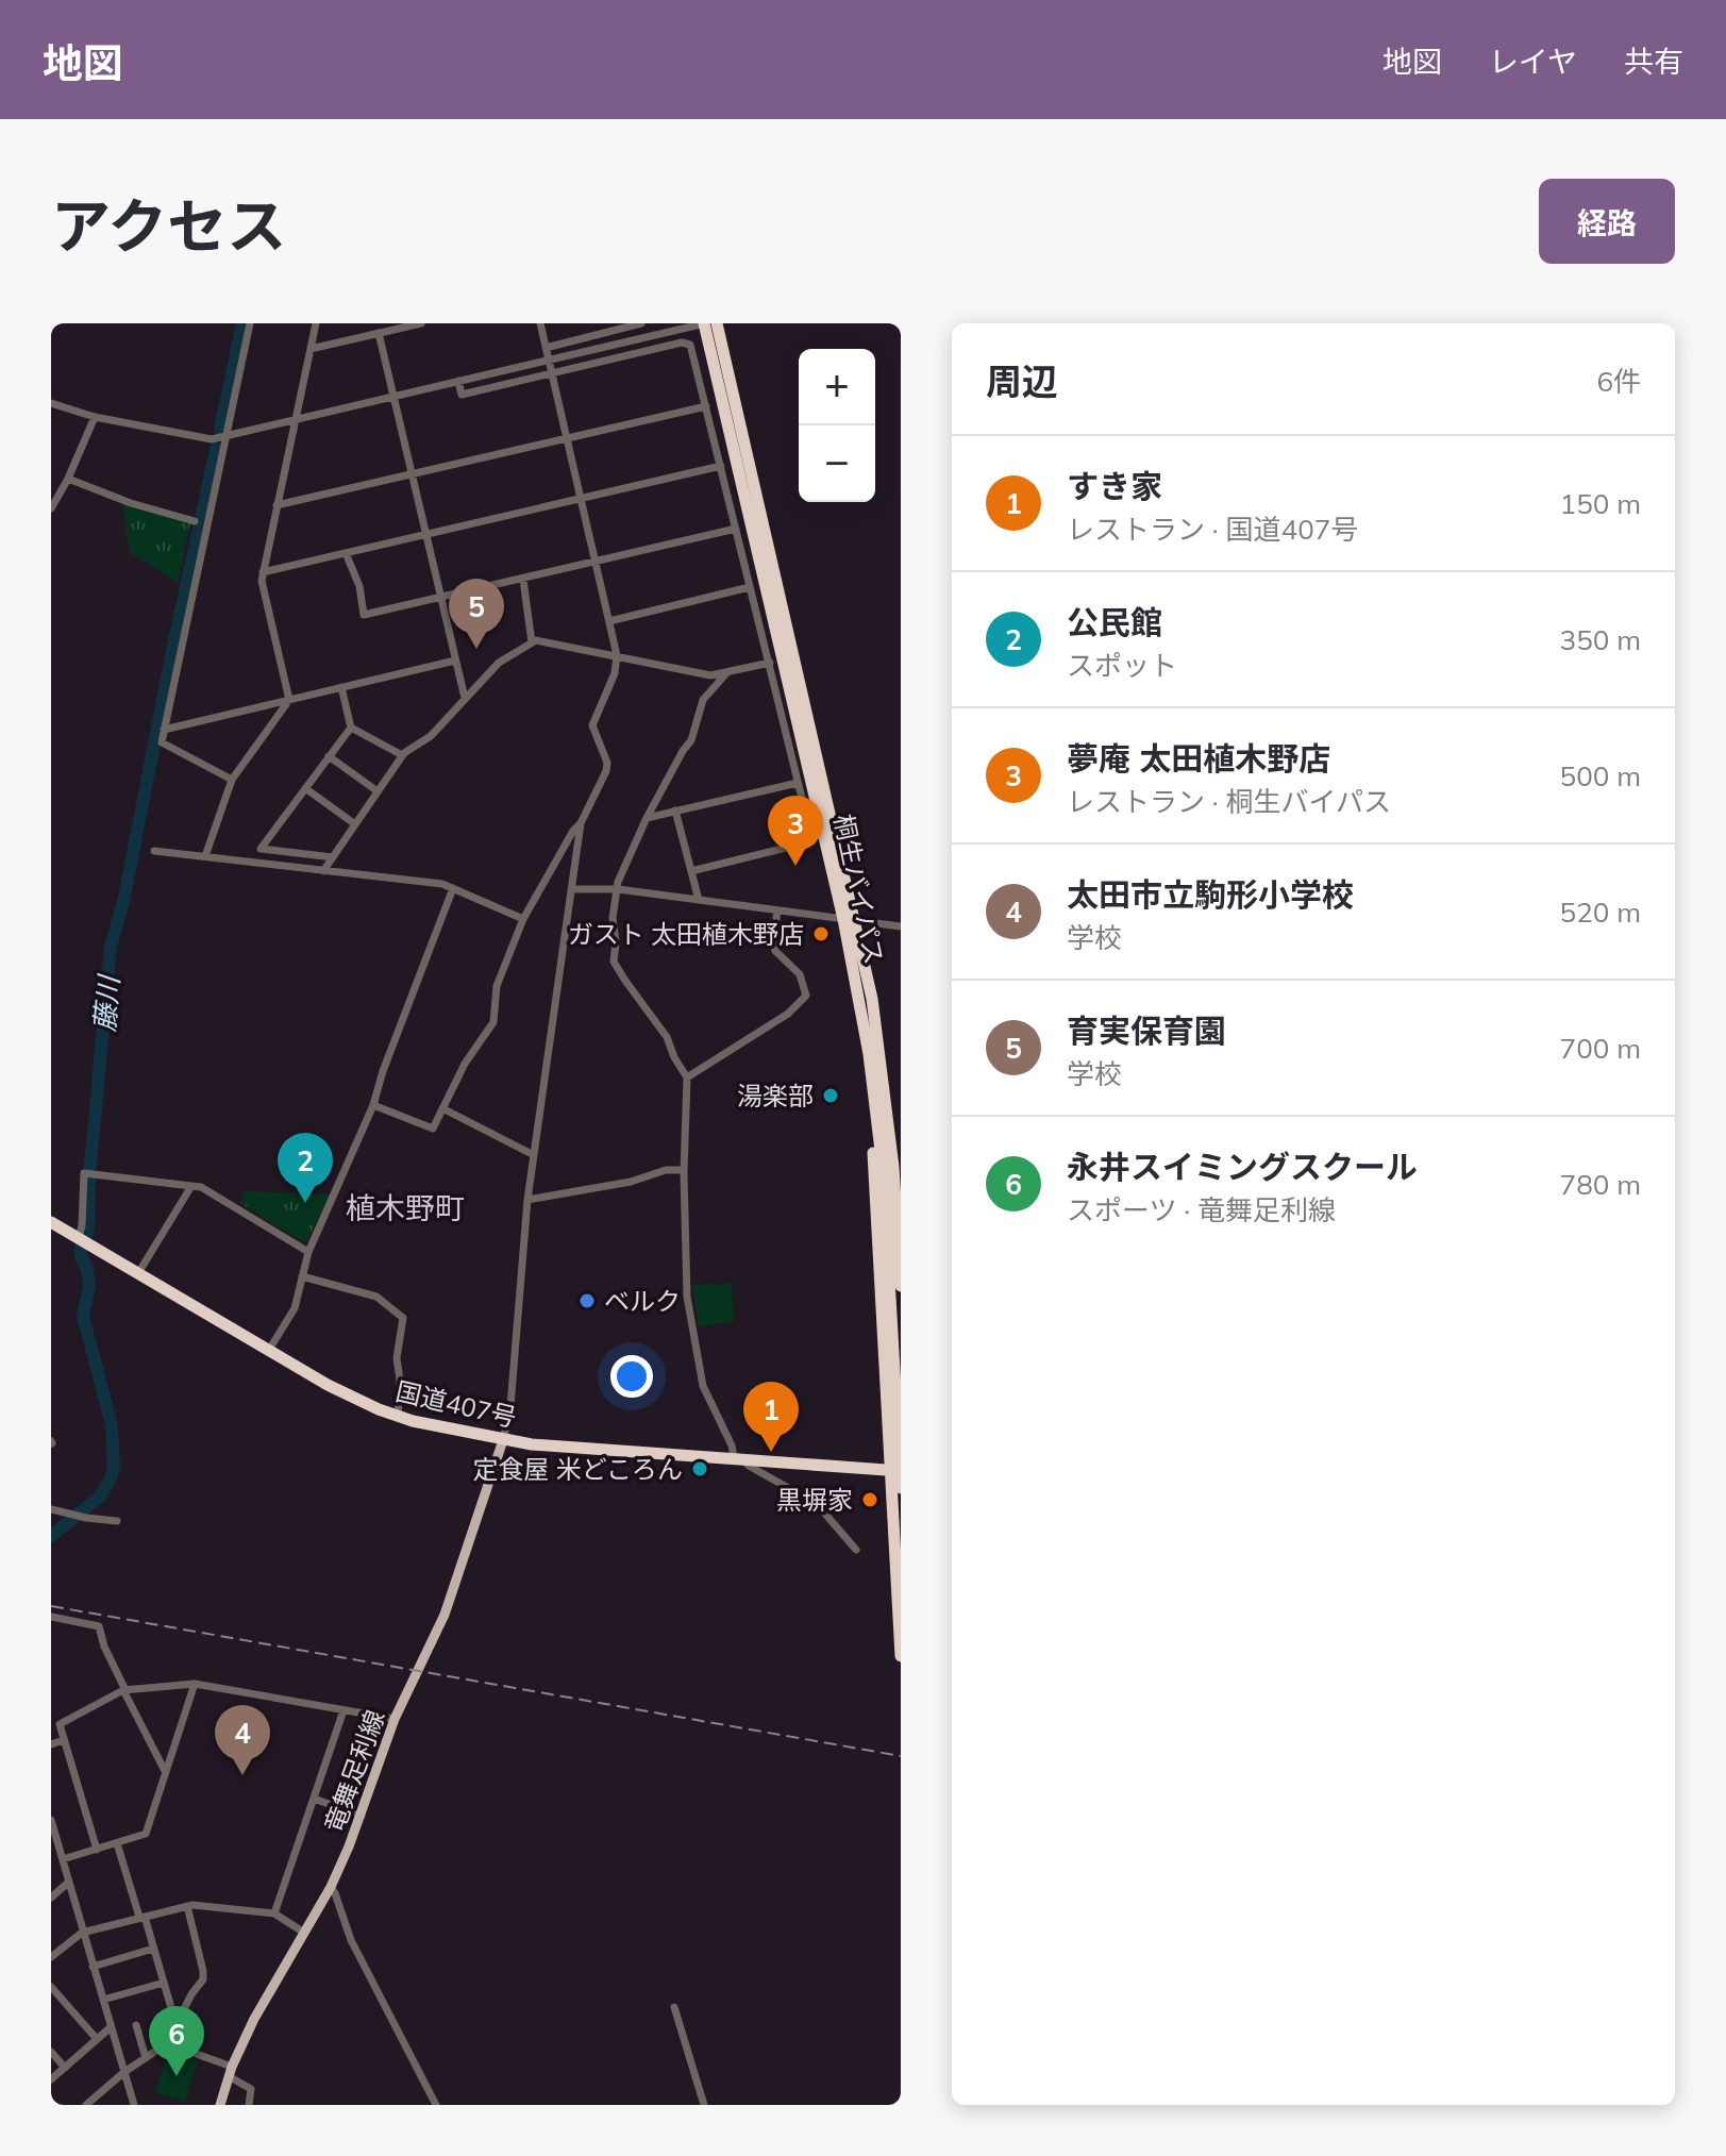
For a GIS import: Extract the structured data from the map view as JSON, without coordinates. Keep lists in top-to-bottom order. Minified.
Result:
{"streets":{"highway":["桐生バイパス","国道407号"],"main road":["竜舞足利線"]},"crossings":[["国道407号","竜舞足利線"]],"districts":["植木野町"],"water":["藤川"],"places":["ガスト 太田植木野店","湯楽部","ベルク","定食屋 米どころん","黒塀家"],"page":{"header":"地図","nav":["地図","レイヤ","共有"],"title":"アクセス","buttons":"経路","heading":["周辺","6件"],"map_buttons":["+","−"],"list":[{"mark":"1","name":"すき家","note":"レストラン · 国道407号","value":"150 m"},{"mark":"2","name":"公民館","note":"スポット","value":"350 m"},{"mark":"3","name":"夢庵 太田植木野店","note":"レストラン · 桐生バイパス","value":"500 m"},{"mark":"4","name":"太田市立駒形小学校","note":"学校","value":"520 m"},{"mark":"5","name":"育実保育園","note":"学校","value":"700 m"},{"mark":"6","name":"永井スイミングスクール","note":"スポーツ · 竜舞足利線","value":"780 m"}],"pins":["5","3","2","1","4","6"]}}
